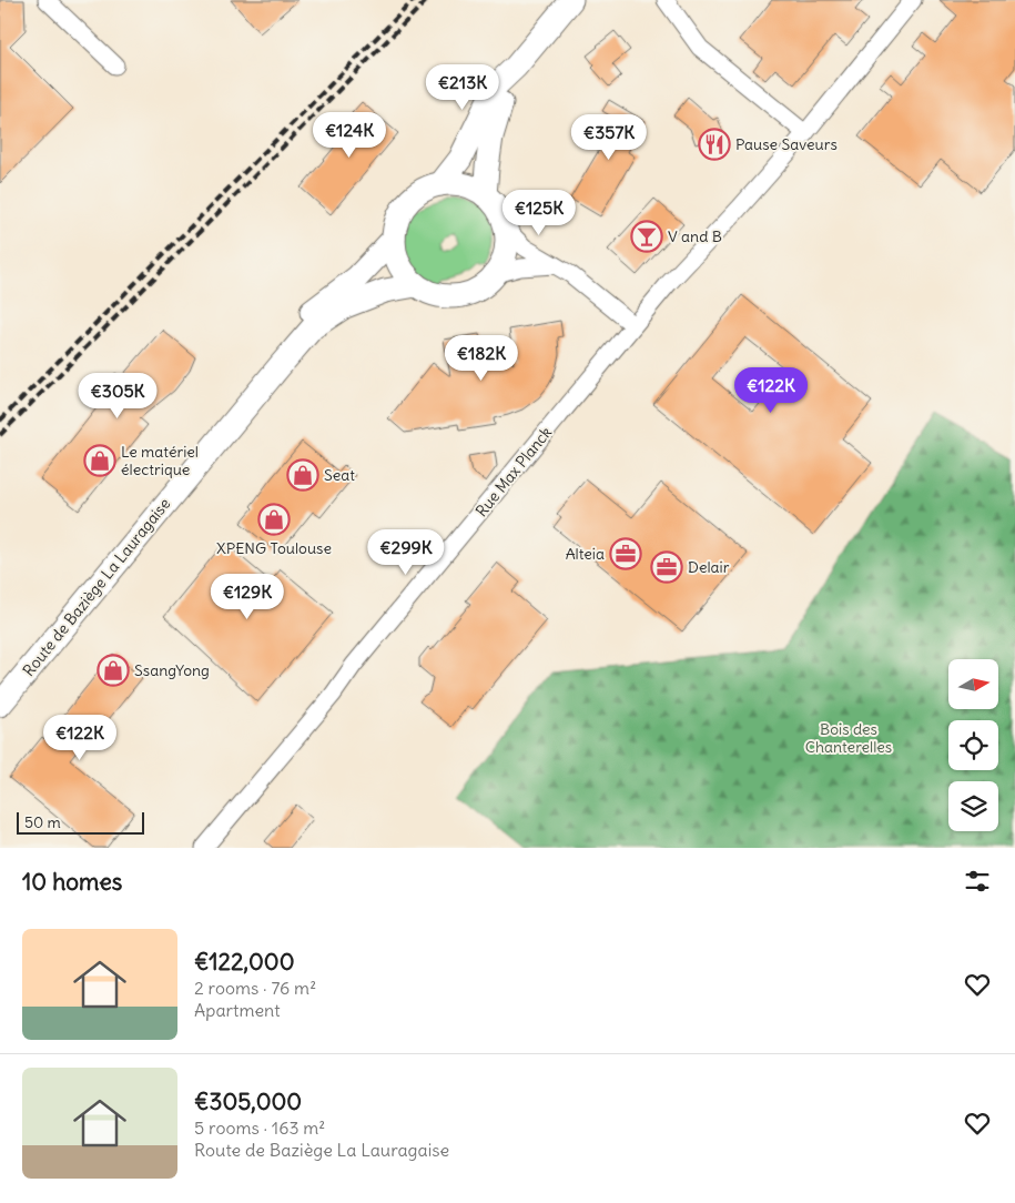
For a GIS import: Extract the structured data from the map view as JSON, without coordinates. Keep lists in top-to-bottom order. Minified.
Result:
{"streets":{"main road":["Route de Baziège La Lauragaise"],"street":["Rue Max Planck"]},"parks":["Bois des Chanterelles"],"places":{"restaurant":["Pause Saveurs"],"bar":["V and B"],"shop":["Le matériel électrique","Seat","XPENG Toulouse","SsangYong"],"office":["Alteia","Delair"]},"scale_bar":"50 m","north":"right","page":{"price":["€213K","€124K","€357K","€125K","€182K","€122K","€305K","€299K","€129K","€122K"],"scale":"50 m","heading":"10 homes","list":[{"name":"€122,000","note":"2 rooms · 76 m² · Apartment"},{"name":"€305,000","note":"5 rooms · 163 m² · Route de Baziège La Lauragaise"}]}}
